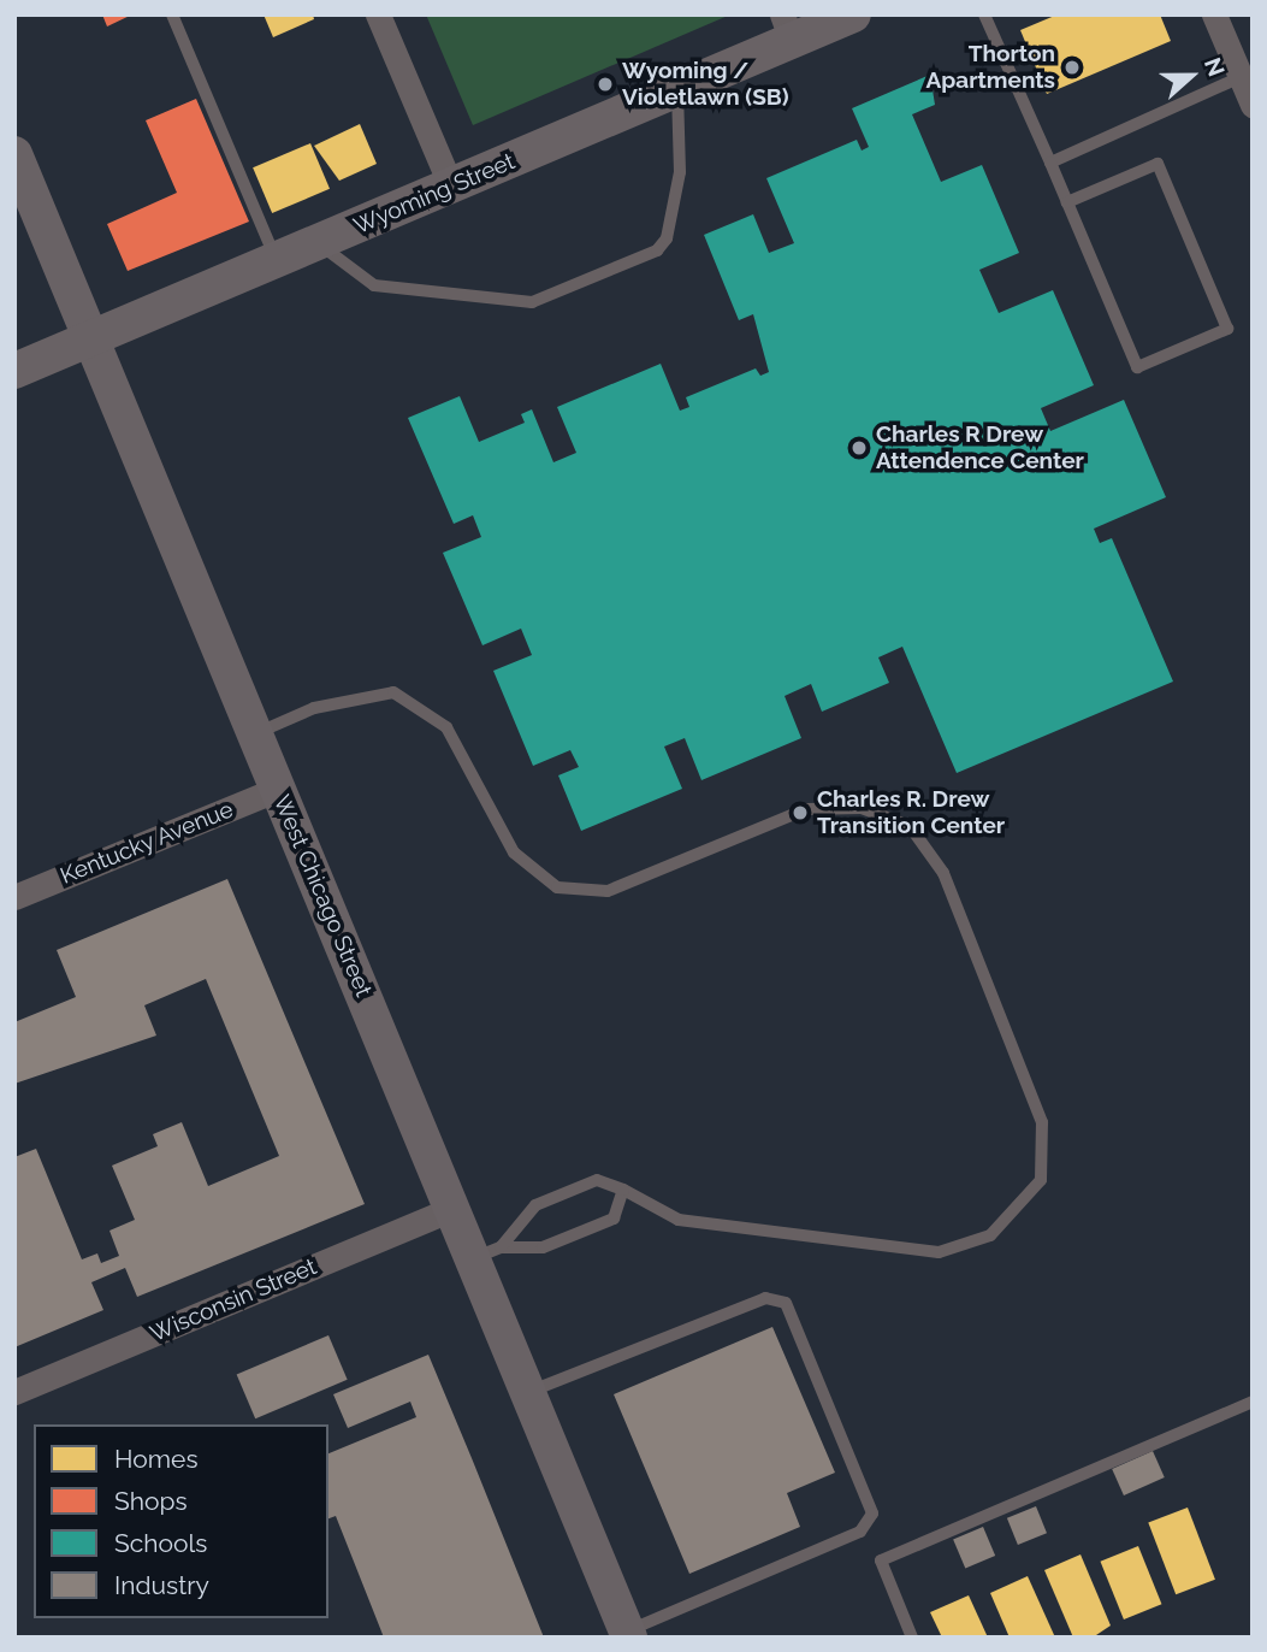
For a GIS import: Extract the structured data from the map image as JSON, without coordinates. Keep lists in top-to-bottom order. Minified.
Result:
{"streets":{"street":["Wyoming Street","Kentucky Avenue","West Chicago Street","Wisconsin Street"]},"crossings":[["Wyoming Street","West Chicago Street"],["Kentucky Avenue","West Chicago Street"],["West Chicago Street","Wisconsin Street"]],"places":["Thorton Apartments","Wyoming / Violetlawn (SB)","Charles R Drew Attendence Center","Charles R. Drew Transition Center"],"legend":["Homes","Shops","Schools","Industry"],"north":"right"}
